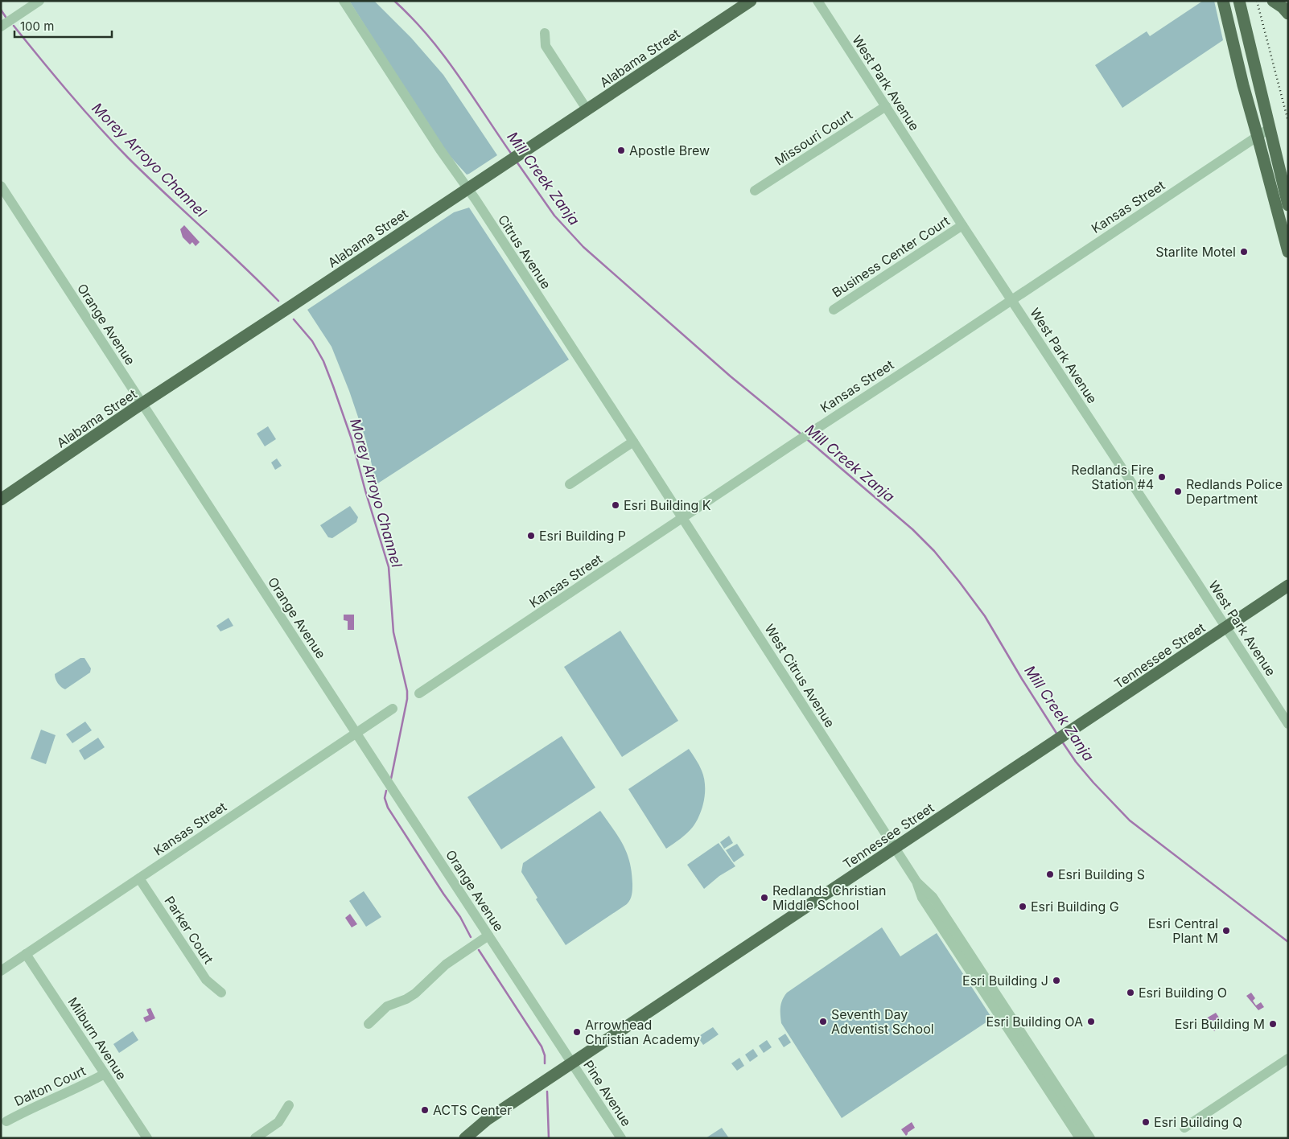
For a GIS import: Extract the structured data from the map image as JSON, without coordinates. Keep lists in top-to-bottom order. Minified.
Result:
{"streets":{"main road":["Alabama Street","Tennessee Street"],"street":["West Park Avenue","Missouri Court","Kansas Street","Citrus Avenue","Business Center Court","Orange Avenue","West Citrus Avenue","Parker Court","Milburn Avenue","Dalton Court","Pine Avenue"]},"crossings":[["Alabama Street","Citrus Avenue"],["Alabama Street","Orange Avenue"],["West Park Avenue","Missouri Court"],["West Park Avenue","Kansas Street"],["West Park Avenue","Business Center Court"],["West Park Avenue","Tennessee Street"],["Kansas Street","Citrus Avenue"],["Kansas Street","Orange Avenue"],["Kansas Street","West Citrus Avenue"],["Kansas Street","Parker Court"],["Kansas Street","Milburn Avenue"],["Citrus Avenue","West Citrus Avenue"],["Orange Avenue","Tennessee Street"],["Orange Avenue","Pine Avenue"],["Tennessee Street","West Citrus Avenue"],["Tennessee Street","Pine Avenue"],["Milburn Avenue","Dalton Court"]],"water":["Morey Arroyo Channel","Mill Creek Zanja"],"places":["Apostle Brew","Starlite Motel","Redlands Fire Station #4","Redlands Police Department","Esri Building K","Esri Building P","Esri Building S","Redlands Christian Middle School","Esri Building G","Esri Central Plant M","Esri Building J","Esri Building O","Seventh Day Adventist School","Esri Building OA","Esri Building M","Arrowhead Christian Academy","ACTS Center","Esri Building Q"],"scale_bar":"100 m"}
